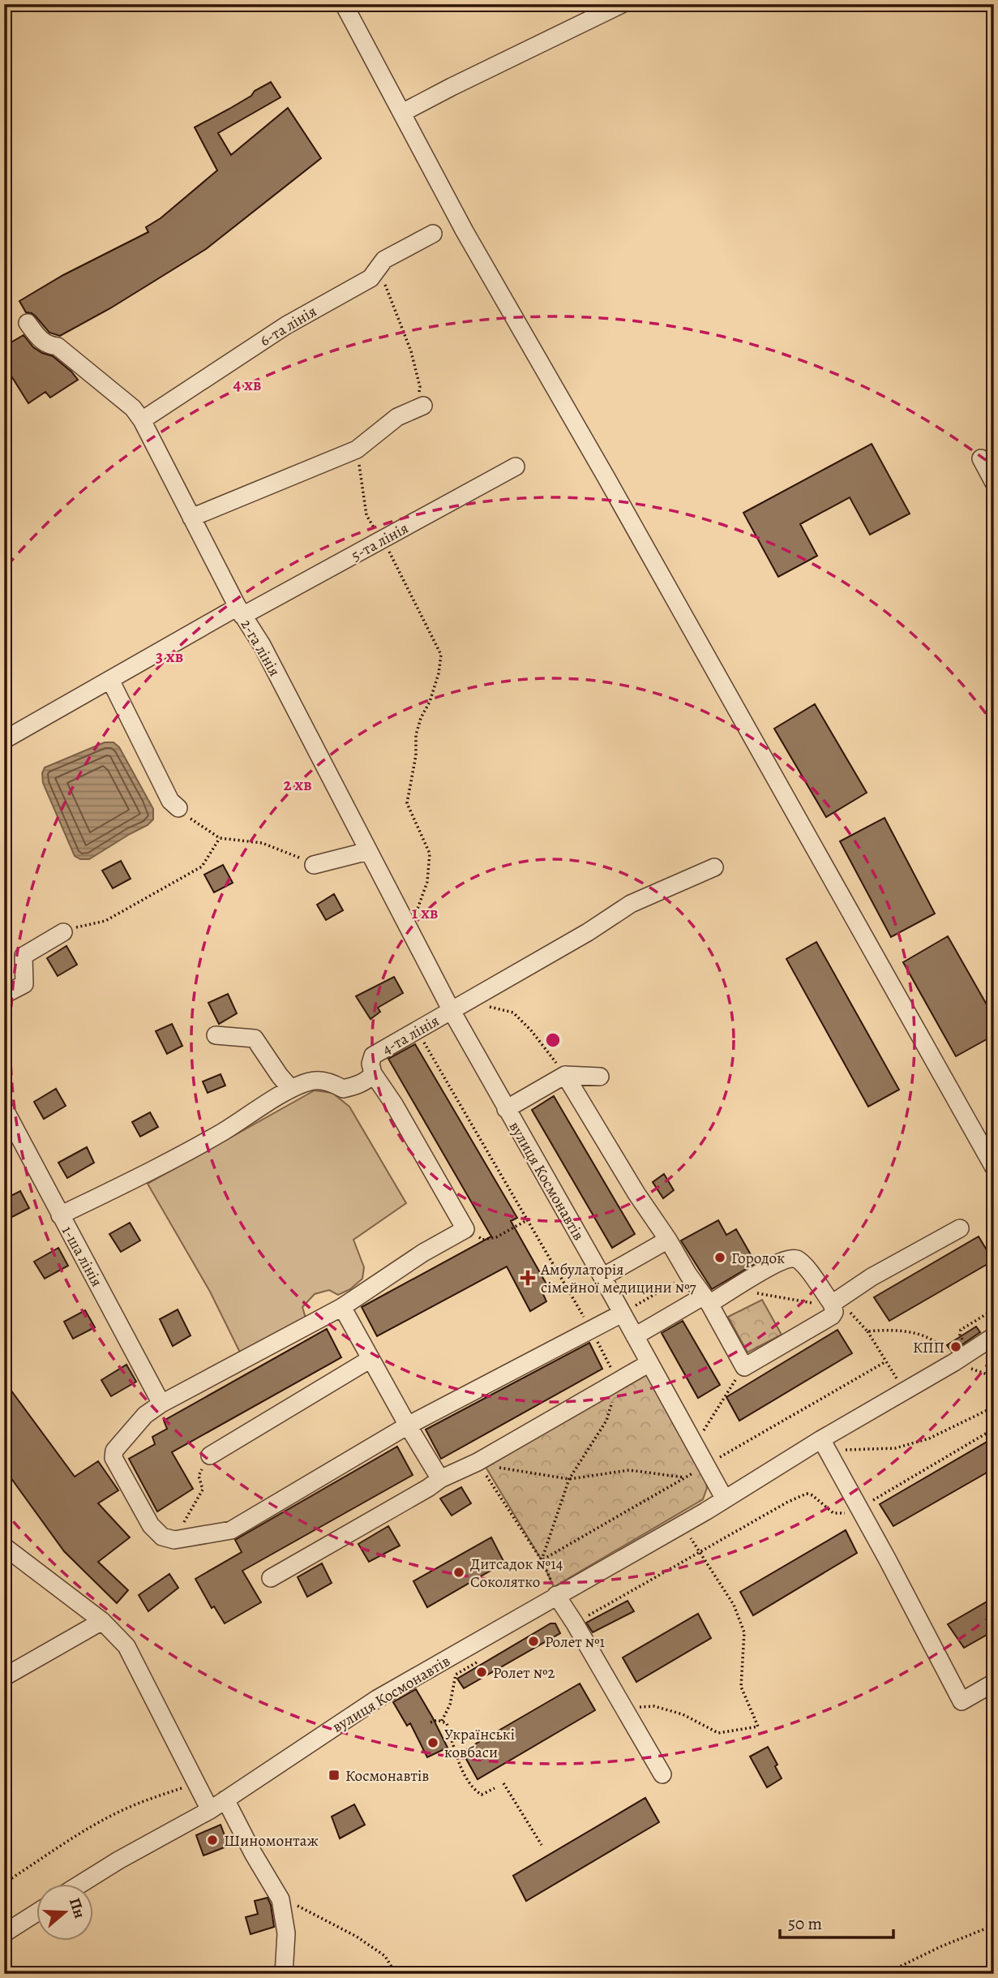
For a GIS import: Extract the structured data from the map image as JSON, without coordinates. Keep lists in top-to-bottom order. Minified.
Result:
{"streets":{"street":["6-та лінія","5-та лінія","2-га лінія","4-та лінія","вулиця Космонавтів","1-ша лінія"]},"crossings":[["6-та лінія","2-га лінія"],["5-та лінія","2-га лінія"],["2-га лінія","4-та лінія"],["2-га лінія","вулиця Космонавтів"],["4-та лінія","вулиця Космонавтів"],["4-та лінія","1-ша лінія"]],"places":{"other":["Городок","КПП","Дитсадок №14 Соколятко","Ролет №1","Ролет №2","Українські ковбаси","Шиномонтаж"],"health":["Амбулаторія сімейної медицини №7"],"transit":["Космонавтів"]},"scale_bar":"50 m","north":"right","rings":["4 хв","3 хв","2 хв","1 хв"]}
